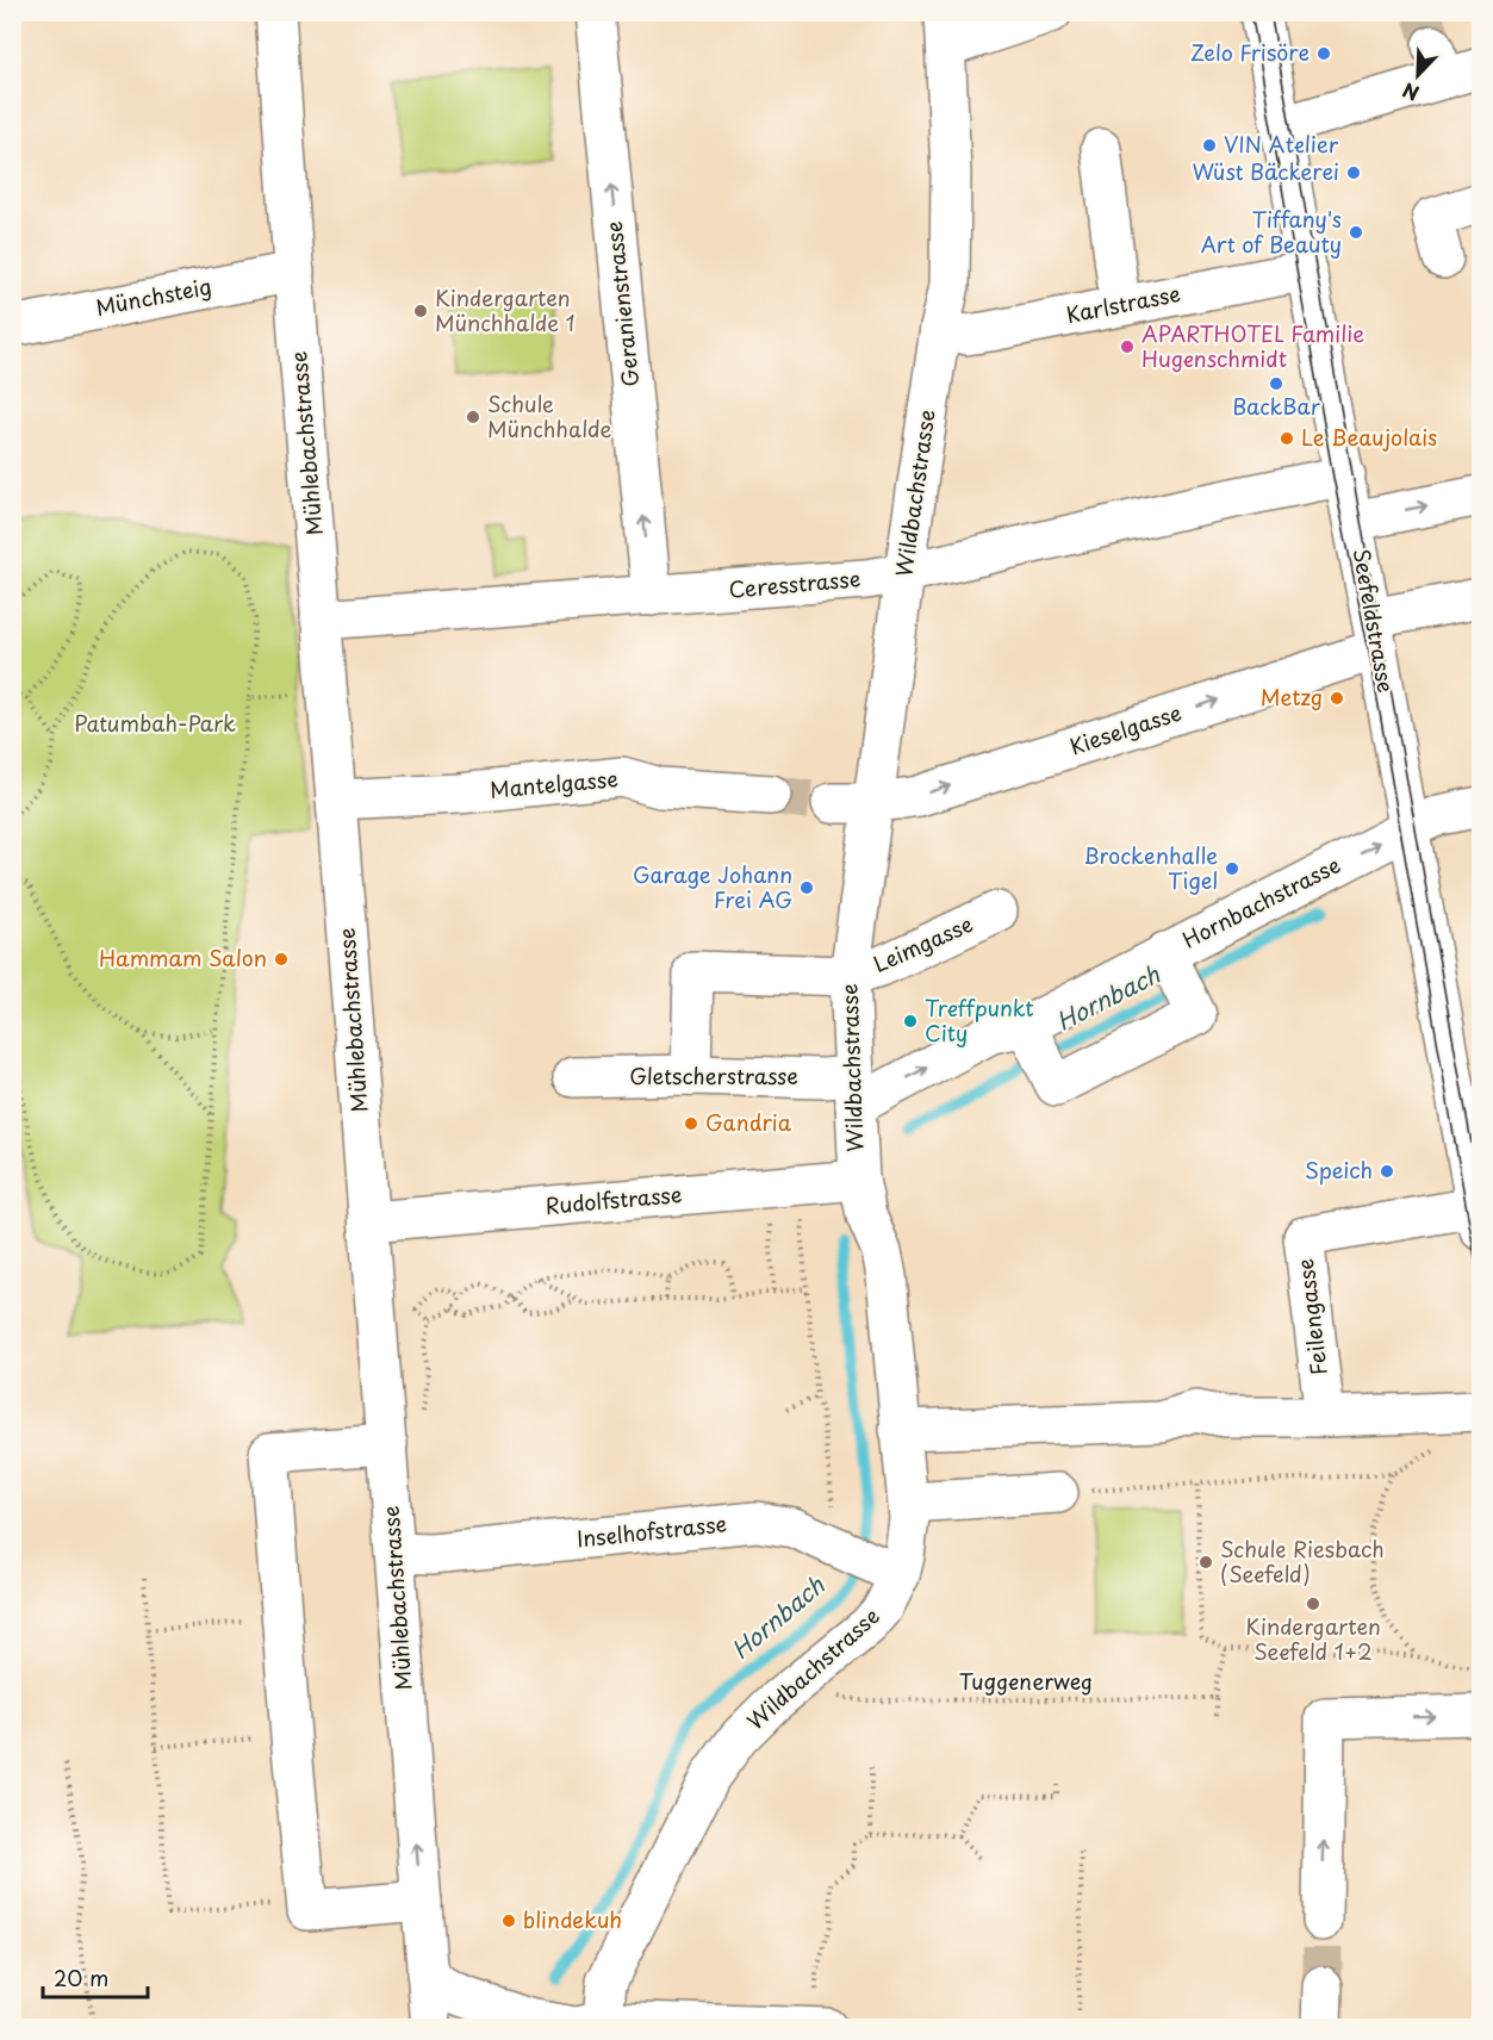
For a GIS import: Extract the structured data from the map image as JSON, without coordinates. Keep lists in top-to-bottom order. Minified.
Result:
{"streets":{"street":["Münchsteig","Geranienstrasse","Karlstrasse","Mühlebachstrasse","Wildbachstrasse","Ceresstrasse","Seefeldstrasse","Kieselgasse","Mantelgasse","Hornbachstrasse","Leimgasse","Gletscherstrasse","Rudolfstrasse","Feilengasse","Inselhofstrasse"],"path":["Tuggenerweg"]},"crossings":[["Münchsteig","Mühlebachstrasse"],["Geranienstrasse","Ceresstrasse"],["Karlstrasse","Wildbachstrasse"],["Karlstrasse","Seefeldstrasse"],["Mühlebachstrasse","Ceresstrasse"],["Mühlebachstrasse","Mantelgasse"],["Mühlebachstrasse","Rudolfstrasse"],["Mühlebachstrasse","Inselhofstrasse"],["Wildbachstrasse","Ceresstrasse"],["Wildbachstrasse","Kieselgasse"],["Wildbachstrasse","Hornbachstrasse"],["Wildbachstrasse","Leimgasse"],["Wildbachstrasse","Gletscherstrasse"],["Wildbachstrasse","Rudolfstrasse"],["Wildbachstrasse","Inselhofstrasse"],["Ceresstrasse","Seefeldstrasse"],["Seefeldstrasse","Kieselgasse"],["Seefeldstrasse","Hornbachstrasse"],["Seefeldstrasse","Feilengasse"],["Hornbachstrasse","Gletscherstrasse"]],"one_way":["Geranienstrasse","Kieselgasse","Hornbachstrasse"],"water":["Hornbach"],"parks":["Patumbah-Park"],"places":["Zelo Frisöre","VIN Atelier","Wüst Bäckerei","Tiffany's Art of Beauty","Kindergarten Münchhalde 1","APARTHOTEL Familie Hugenschmidt","BackBar","Schule Münchhalde","Le Beaujolais","Metzg","Brockenhalle Tigel","Garage Johann Frei AG","Hammam Salon","Treffpunkt City","Gandria","Speich","Schule Riesbach (Seefeld)","Kindergarten Seefeld 1+2","blindekuh"],"scale_bar":"20 m","north":"bottom left"}
